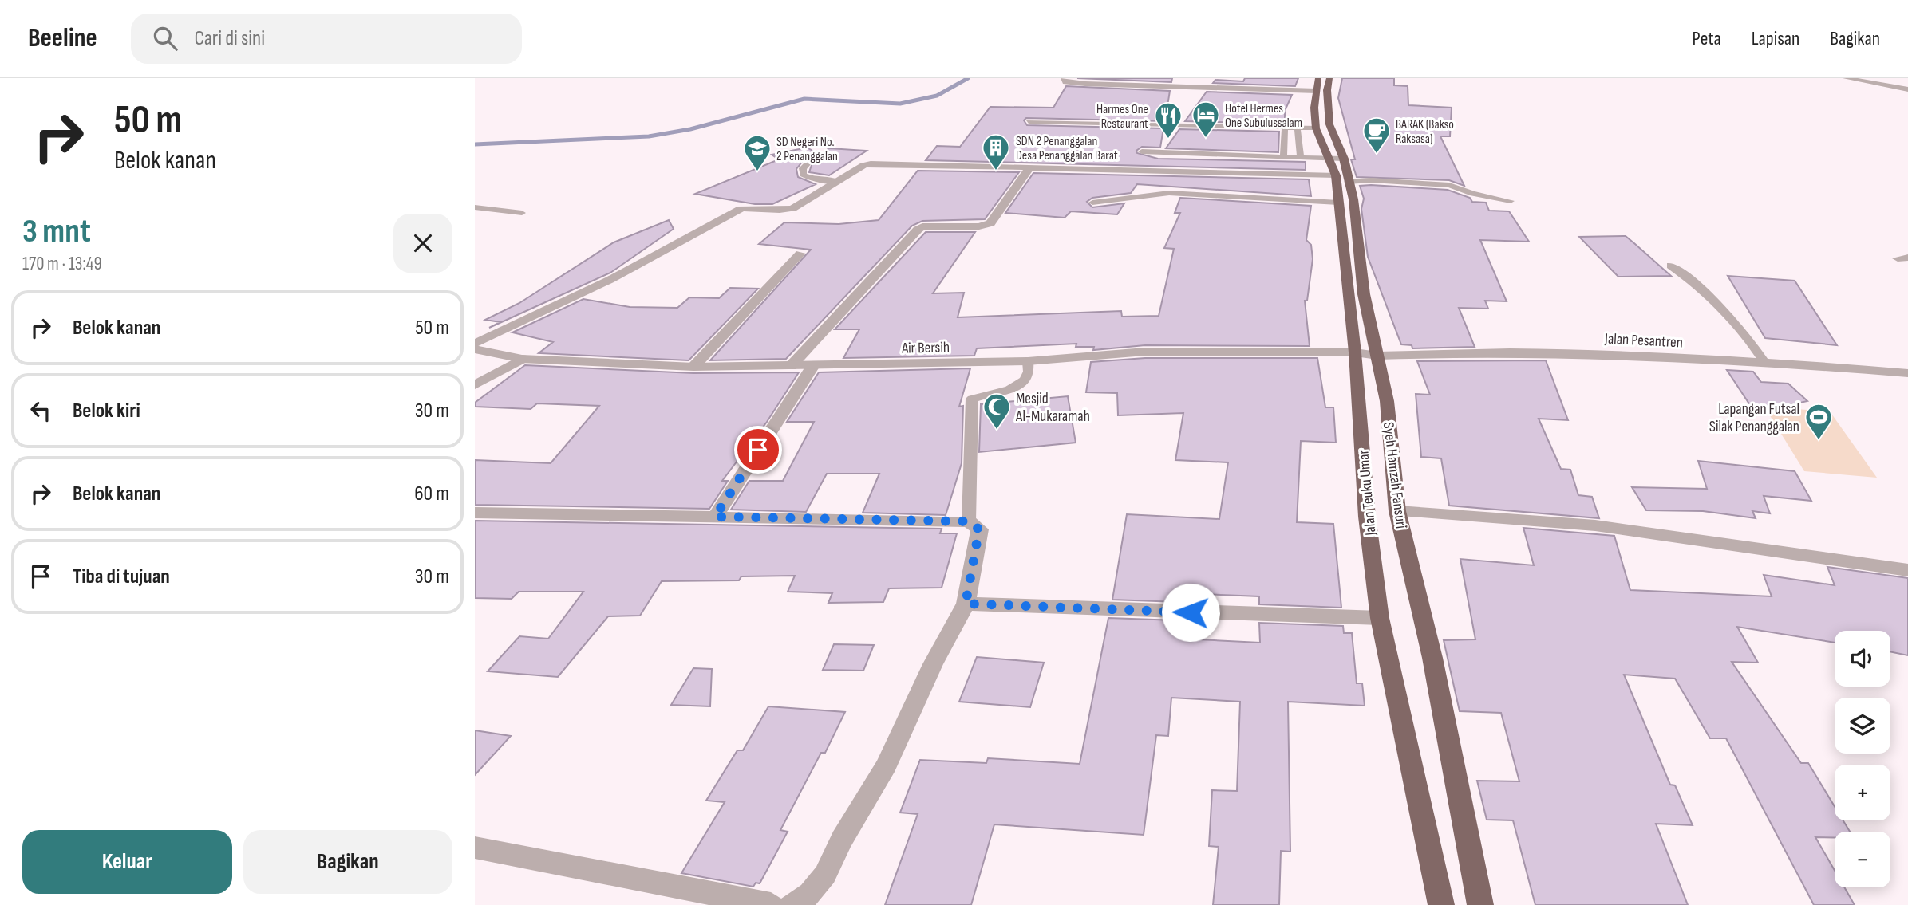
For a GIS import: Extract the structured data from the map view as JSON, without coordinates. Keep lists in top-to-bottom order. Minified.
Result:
{"streets":{"highway":["Syeh Hamzah Fansuri","Jalan Teuku Umar"],"street":["Jalan Pesantren","Air Bersih"]},"crossings":[["Jalan Pesantren","Air Bersih"],["Jalan Pesantren","Syeh Hamzah Fansuri"],["Air Bersih","Syeh Hamzah Fansuri"],["Air Bersih","Jalan Teuku Umar"],["Syeh Hamzah Fansuri","Jalan Teuku Umar"]],"places":{"hotel":["Hotel Hermes One Subulussalam"],"restaurant":["Harmes One Restaurant"],"cafe":["BARAK (Bakso Raksasa)"],"building":["SDN 2 Penanggalan Desa Penanggalan Barat"],"school or university":["SD Negeri No. 2 Penanggalan"],"mosque":["Mesjid Al-Mukaramah"],"sports":["Lapangan Futsal Silak Penanggalan"]},"page":{"header":"Beeline","search":"Cari di sini","nav":["Peta","Lapisan","Bagikan"],"turn":["50 m","Belok kanan"],"heading":["3 mnt","170 m · 13:49"],"list":[{"name":"Belok kanan","value":"50 m"},{"name":"Belok kiri","value":"30 m"},{"name":"Belok kanan","value":"60 m"},{"name":"Tiba di tujuan","value":"30 m"}],"map_buttons":["+","−"],"buttons":["Keluar","Bagikan"]}}
